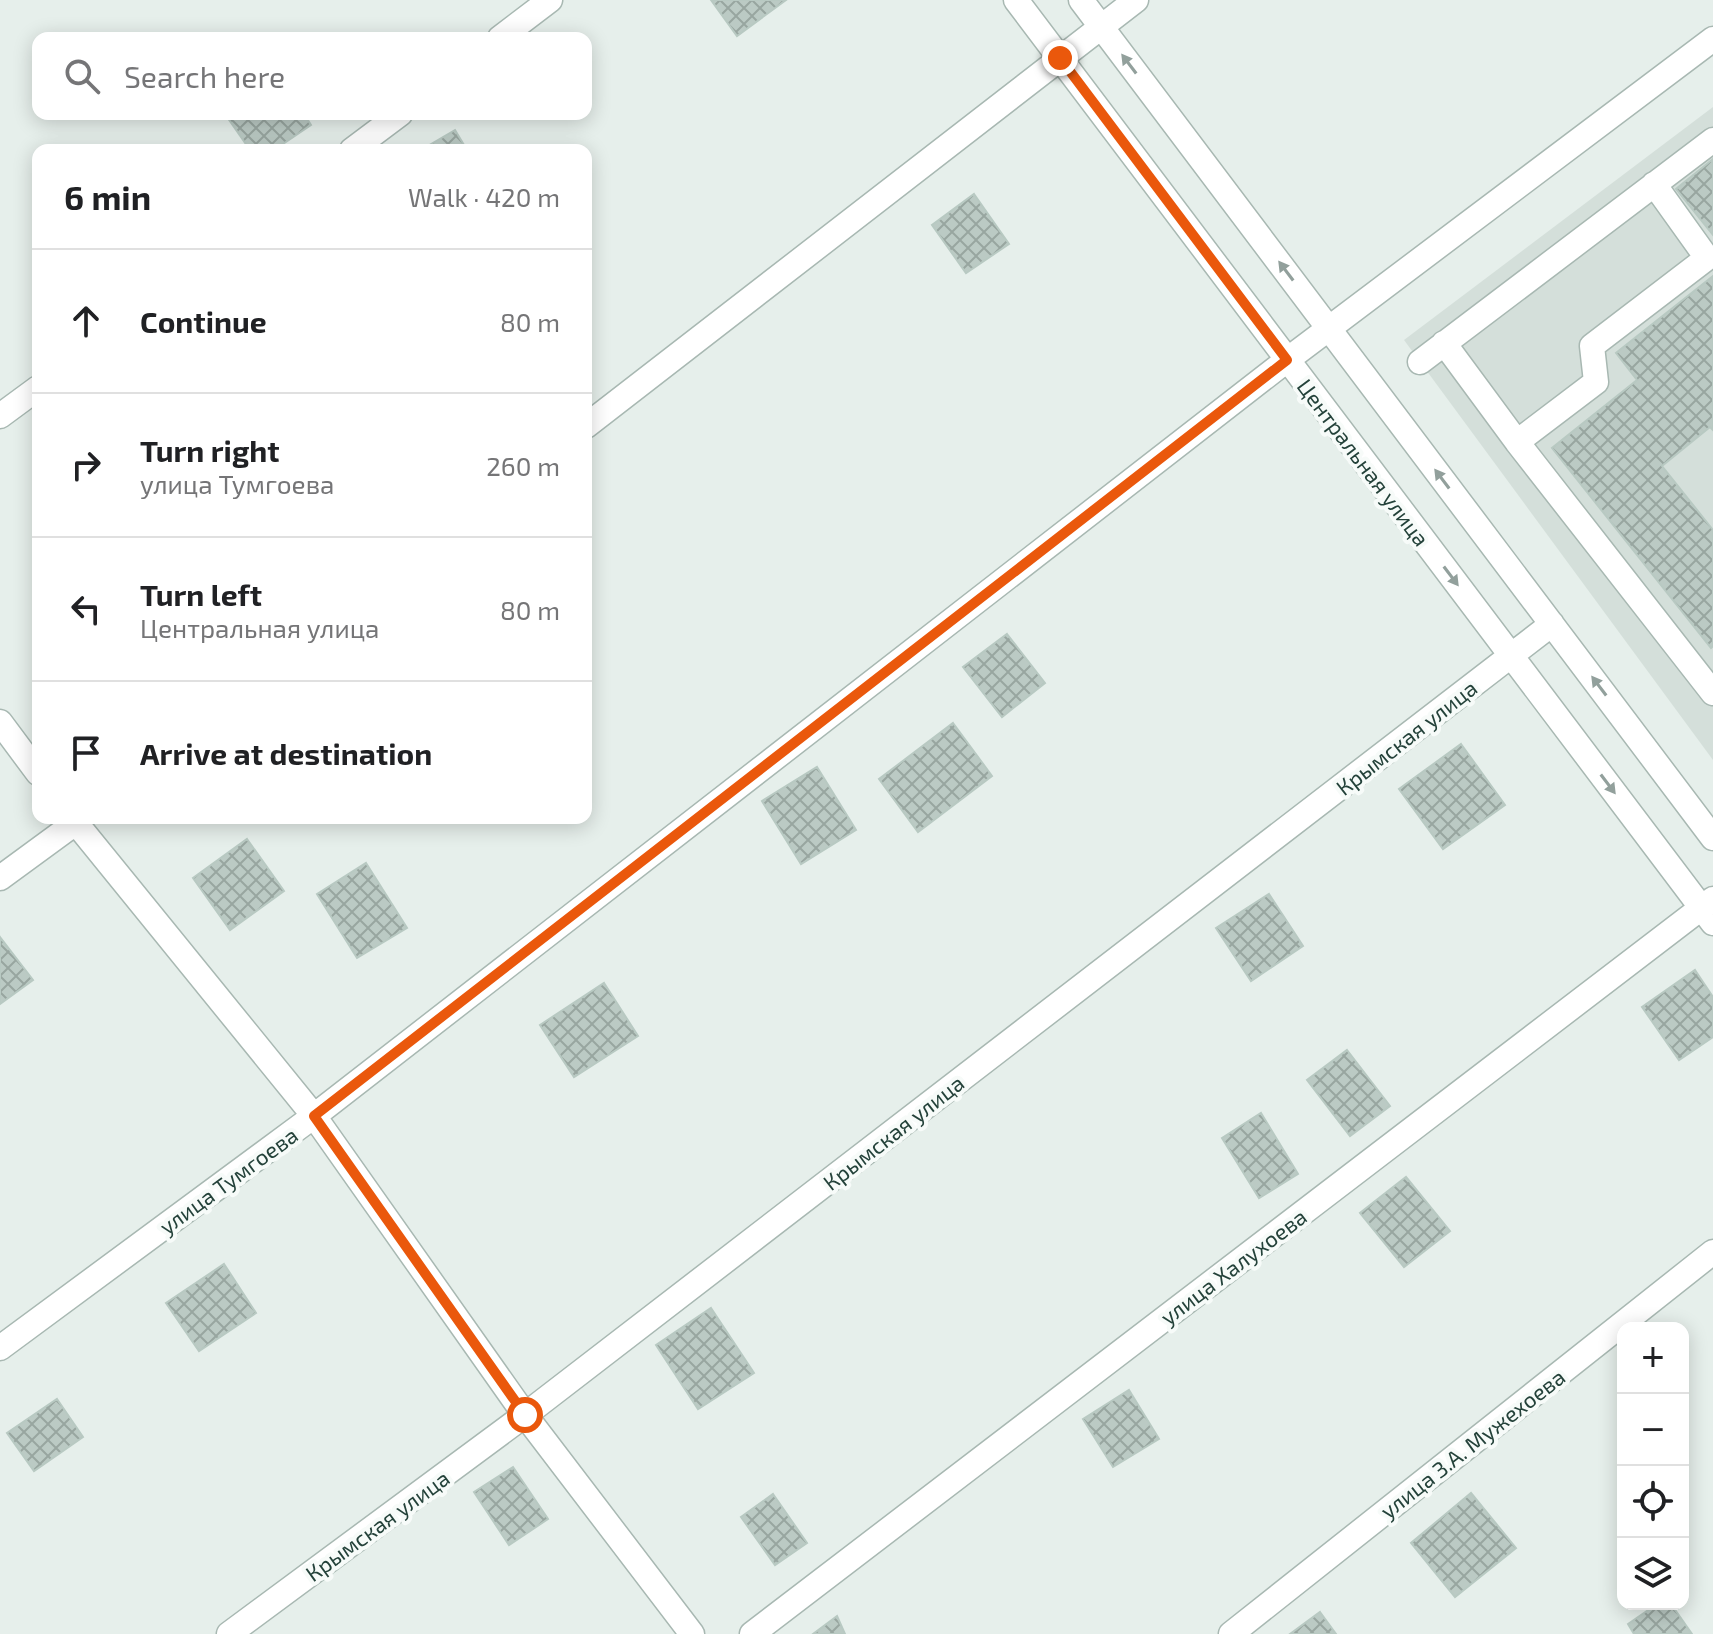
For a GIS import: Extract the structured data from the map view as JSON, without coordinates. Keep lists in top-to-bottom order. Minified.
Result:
{"streets":{"street":["Центральная улица","Крымская улица","улица Тумгоева","улица Халухоева","улица З.А. Мужехоева"]},"crossings":[["Центральная улица","Крымская улица"],["Центральная улица","улица Тумгоева"],["Центральная улица","улица Халухоева"]],"page":{"search":"Search here","heading":["6 min","Walk · 420 m"],"list":[["Continue","80 m"],["Turn right","улица Тумгоева","260 m"],["Turn left","Центральная улица","80 m"],"Arrive at destination"],"map_buttons":["+","−"]}}
